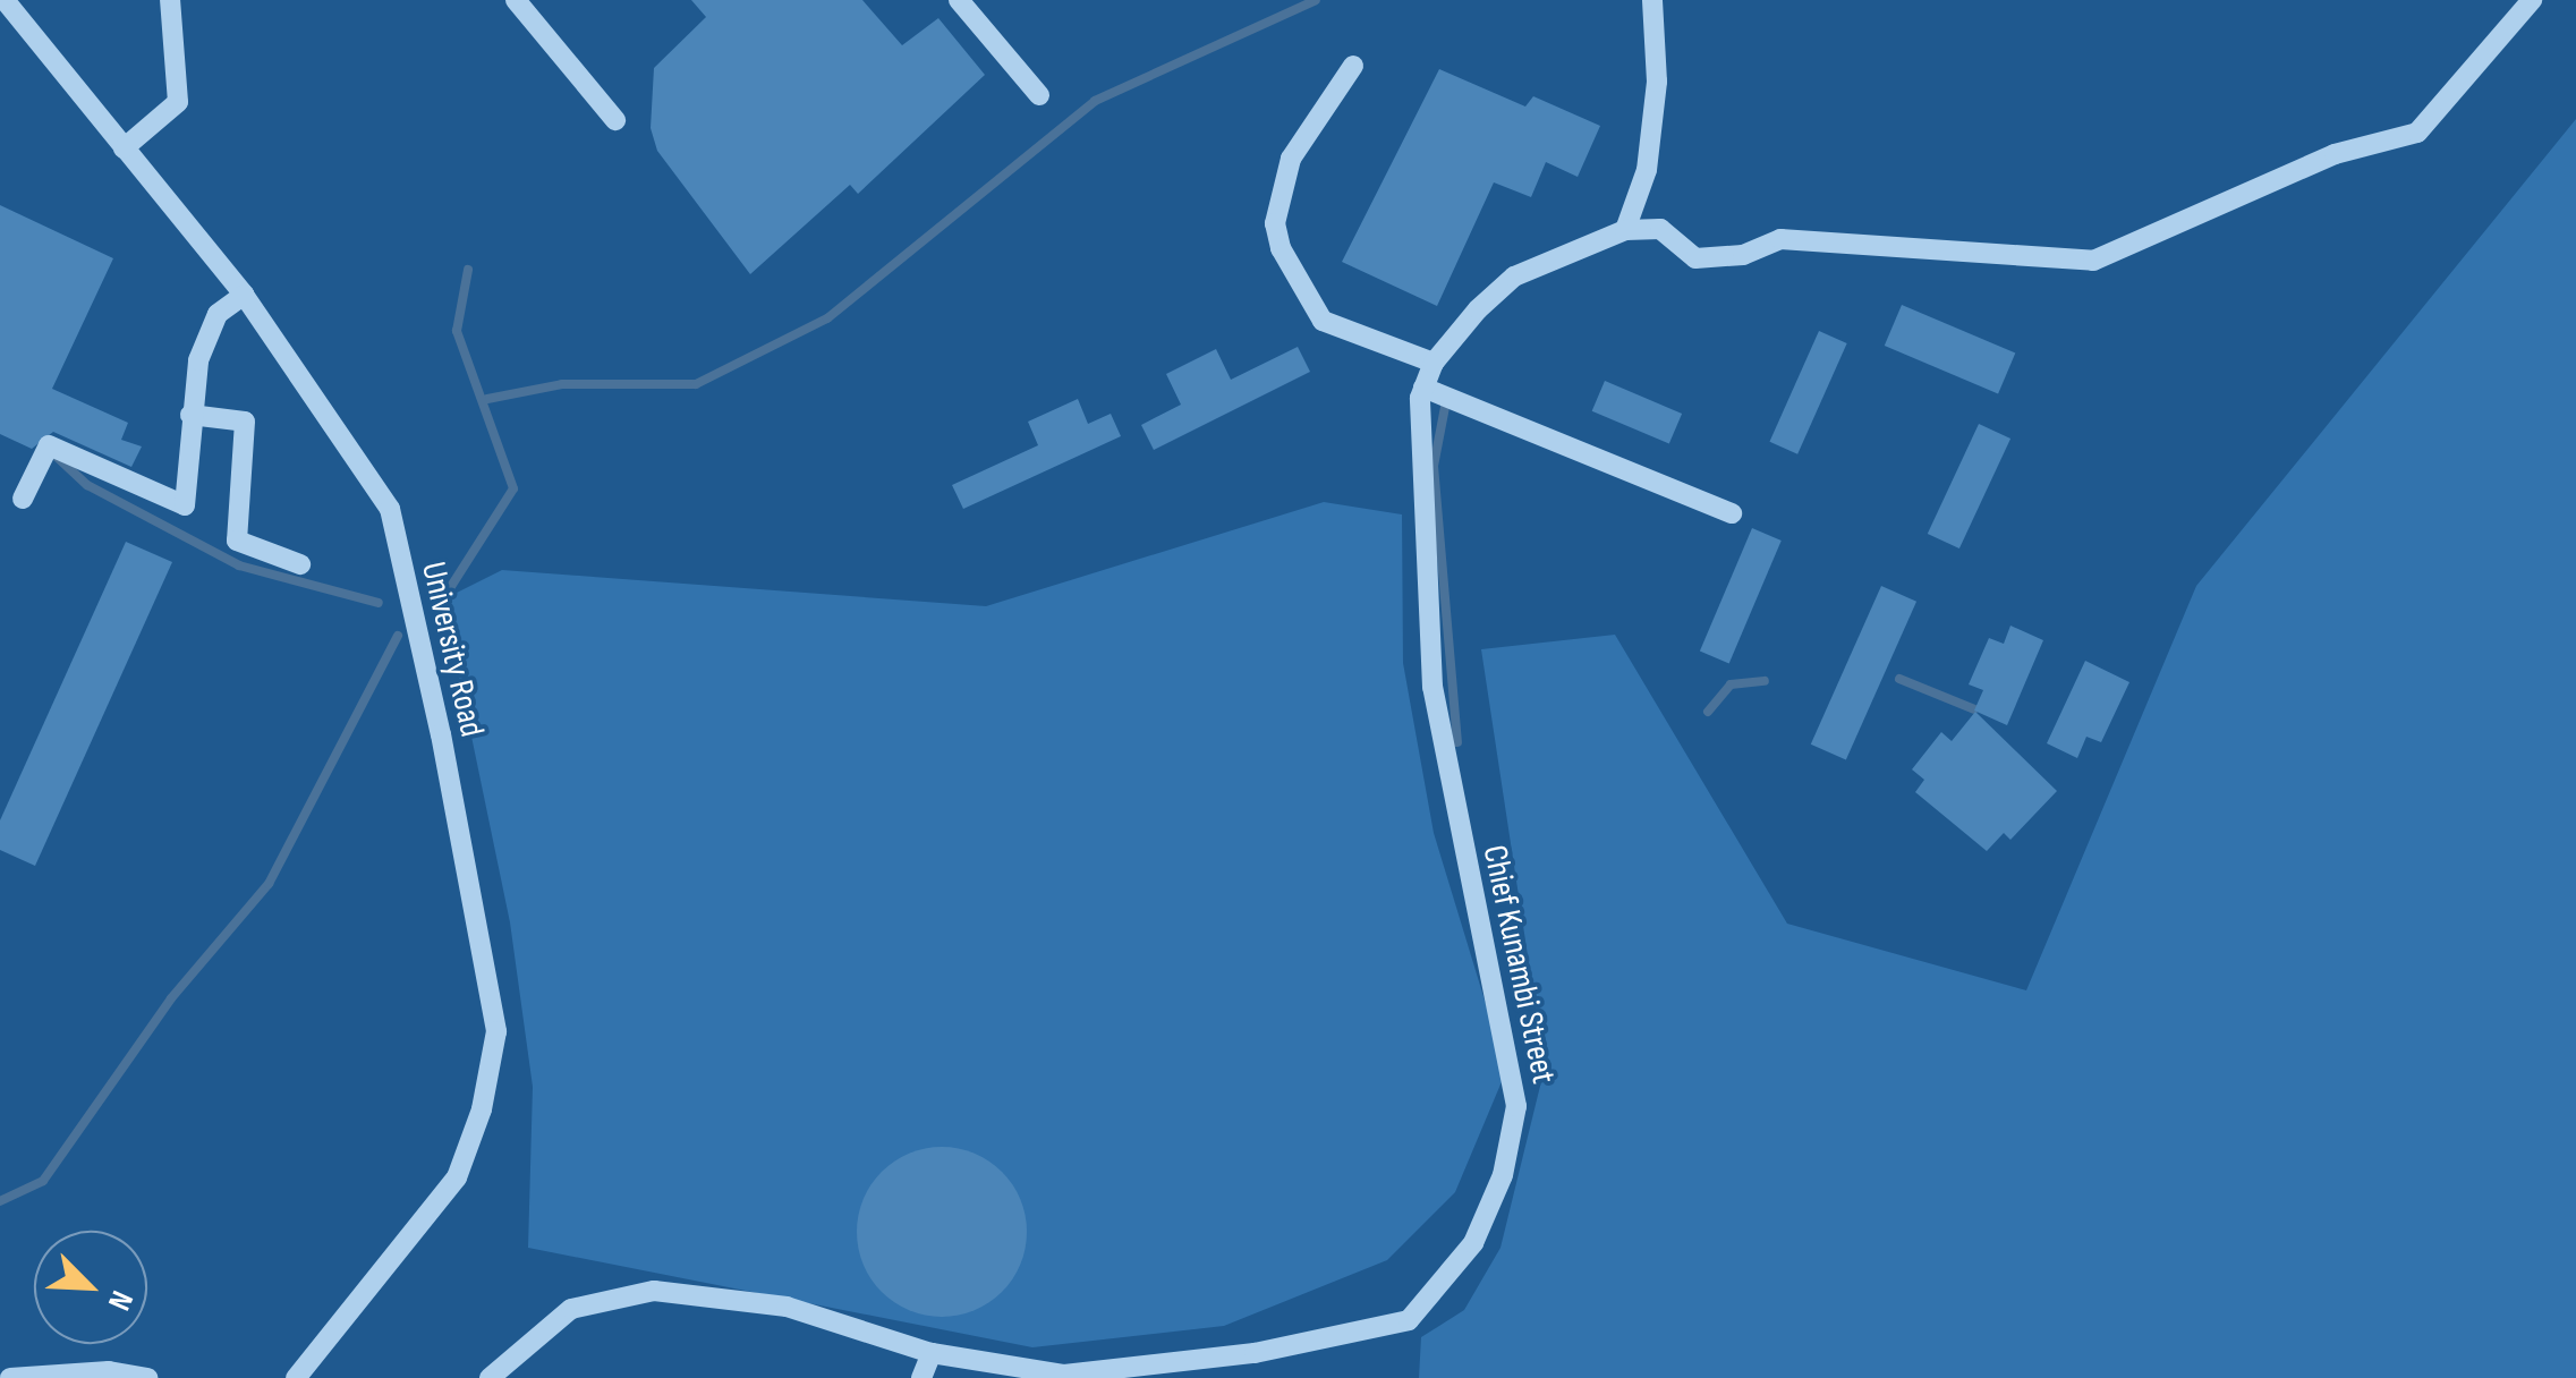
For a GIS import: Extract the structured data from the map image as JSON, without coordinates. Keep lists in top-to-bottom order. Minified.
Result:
{"streets":{"street":["University Road","Chief Kunambi Street"]},"north":"bottom right"}
